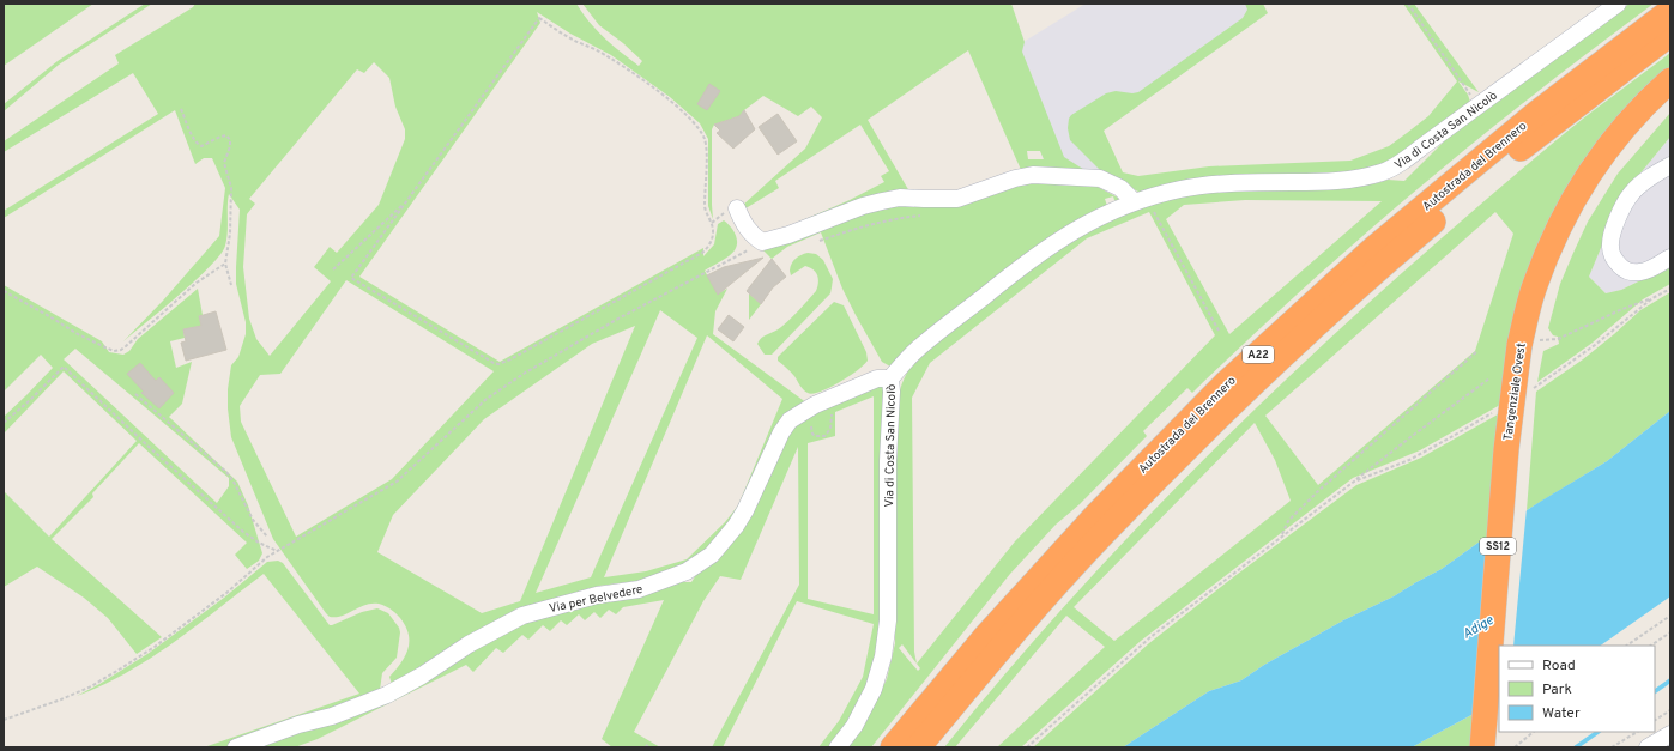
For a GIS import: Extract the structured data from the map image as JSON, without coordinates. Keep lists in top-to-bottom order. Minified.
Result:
{"streets":{"highway":["Autostrada del Brennero","A22","Tangenziale Ovest","SS12"],"street":["Via di Costa San Nicolò","Via per Belvedere"]},"crossings":[["Via di Costa San Nicolò","Via per Belvedere"]],"water":["Adige"],"legend":["Road","Park","Water"]}
